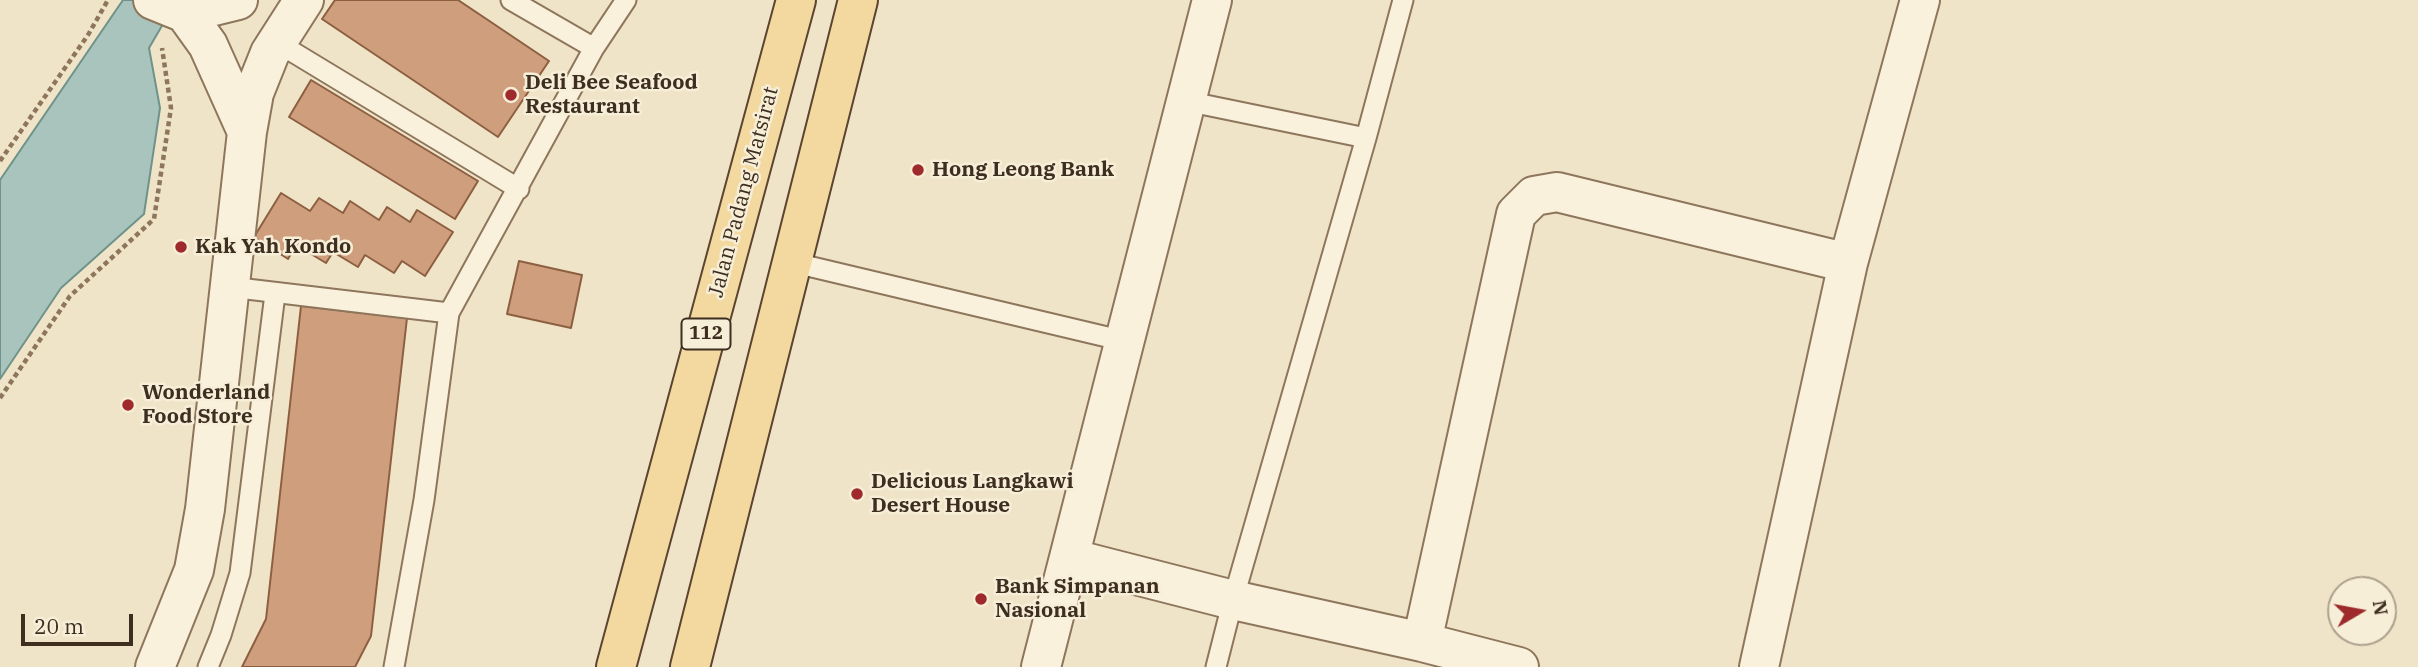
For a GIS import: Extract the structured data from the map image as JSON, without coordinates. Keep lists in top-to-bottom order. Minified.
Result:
{"streets":{"main road":["Jalan Padang Matsirat","112"]},"places":["Deli Bee Seafood Restaurant","Hong Leong Bank","Kak Yah Kondo","Wonderland Food Store","Delicious Langkawi Desert House","Bank Simpanan Nasional"],"scale_bar":"20 m","north":"right"}
